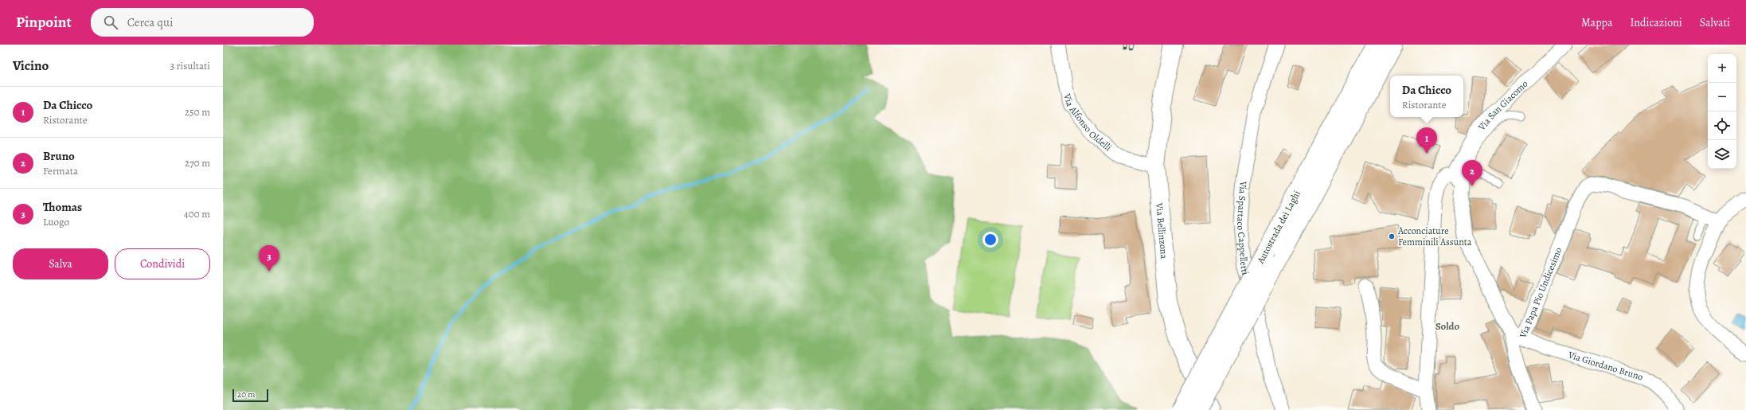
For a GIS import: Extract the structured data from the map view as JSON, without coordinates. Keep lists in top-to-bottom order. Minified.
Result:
{"streets":{"main road":["Autostrada dei Laghi","Via Bellinzona"],"street":["Via San Giacomo","Via Alfonso Oldelli","Via Spartaco Cappelletti","Via Papa Pio Undicesimo","Via Giordano Bruno"]},"crossings":[["Via San Giacomo","Via Papa Pio Undicesimo"],["Via Alfonso Oldelli","Via Bellinzona"],["Via Papa Pio Undicesimo","Via Giordano Bruno"]],"districts":["Soldo"],"places":["Acconciature Femminili Assunta"],"scale_bar":"20 m","page":{"header":"Pinpoint","search":"Cerca qui","nav":["Mappa","Indicazioni","Salvati"],"heading":["Vicino","3 risultati"],"map_buttons":["+","−"],"popup":["Da Chicco","Ristorante"],"list":[{"mark":"1","name":"Da Chicco","note":"Ristorante","value":"250 m"},{"mark":"2","name":"Bruno","note":"Fermata","value":"270 m"},{"mark":"3","name":"Thomas","note":"Luogo","value":"400 m"}],"pins":["1","2","3"],"buttons":["Salva","Condividi"],"scale":"20 m"}}
